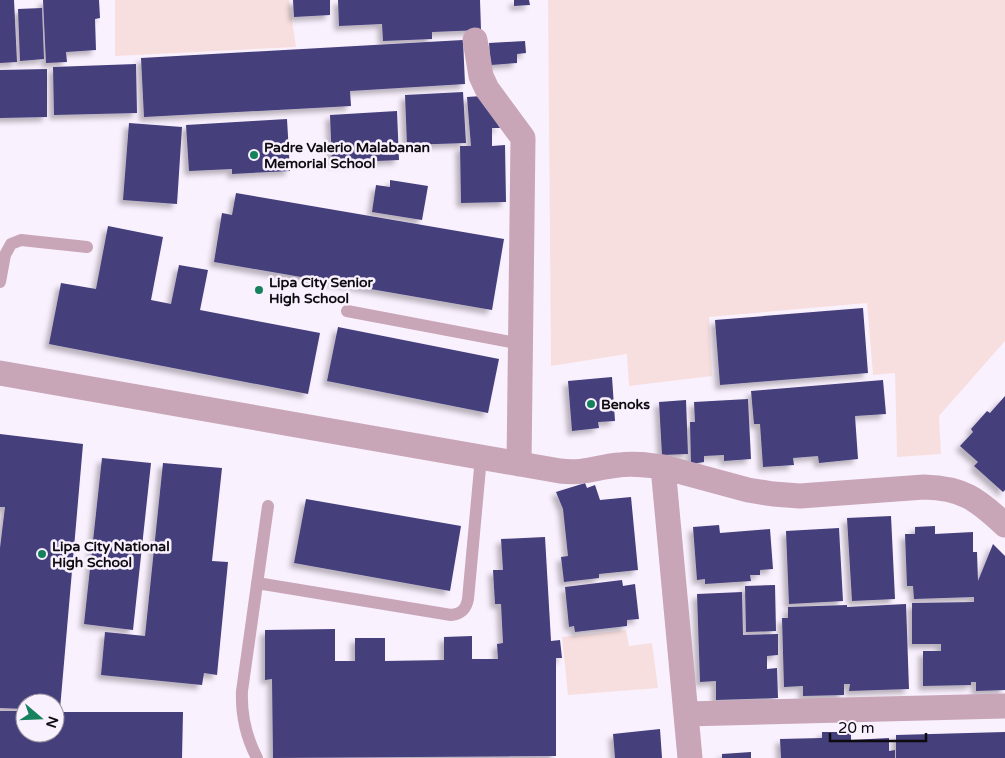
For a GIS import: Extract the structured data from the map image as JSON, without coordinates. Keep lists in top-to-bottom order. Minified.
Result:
{"places":["Padre Valerio Malabanan Memorial School","Lipa City Senior High School","Benoks","Lipa City National High School"],"scale_bar":"20 m","north":"right"}
